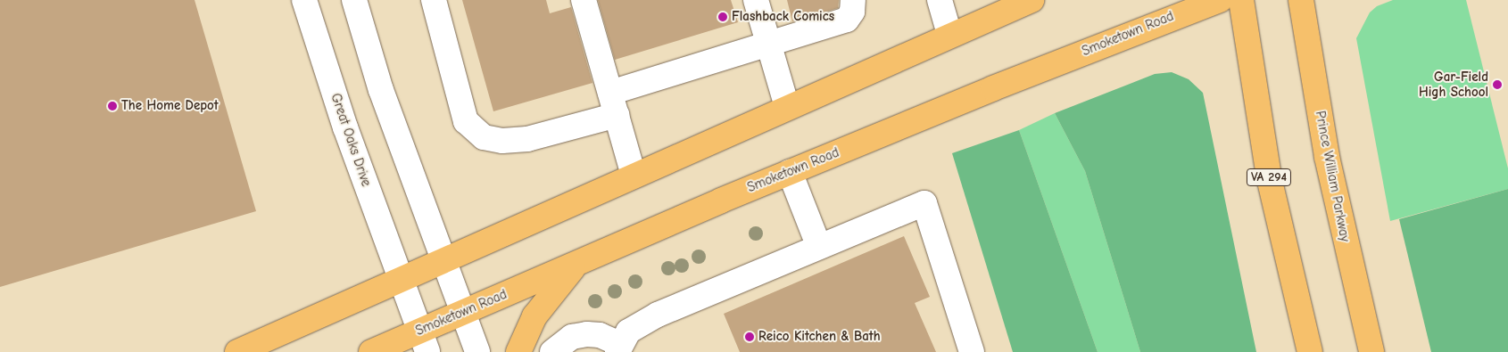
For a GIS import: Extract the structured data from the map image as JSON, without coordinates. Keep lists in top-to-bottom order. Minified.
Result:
{"streets":{"main road":["Smoketown Road","Prince William Parkway","VA 294"],"street":["Great Oaks Drive"]},"crossings":[["Smoketown Road","Great Oaks Drive"]],"places":["Flashback Comics","Gar-Field High School","The Home Depot","Reico Kitchen & Bath"]}
